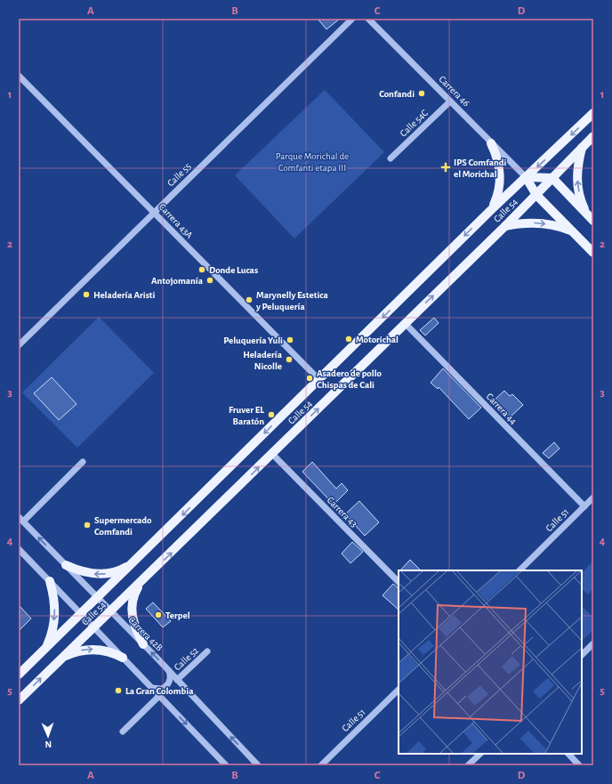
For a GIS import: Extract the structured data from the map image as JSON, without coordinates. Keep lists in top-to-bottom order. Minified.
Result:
{"streets":{"main road":["Carrera 46","Calle 54"],"street":["Calle 54C","Calle 55","Carrera 43A","Carrera 44","Carrera 43","Calle 51","Carrera 42B","Calle 52"]},"crossings":[["Carrera 46","Calle 54C"],["Carrera 46","Calle 54"],["Calle 55","Carrera 43A"],["Calle 54","Carrera 43A"],["Calle 54","Carrera 44"],["Calle 54","Carrera 43"],["Calle 54","Carrera 42B"],["Carrera 44","Calle 51"],["Carrera 42B","Calle 52"]],"parks":["Parque Morichal de Comfanti etapa III"],"places":{"other":["Confandi","Donde Lucas","Antojomanía","Heladería Aristi","Marynelly Estetica y Peluquería","Motorichal","Peluquería Yuli","Heladería Nicolle","Asadero de pollo Chispas de Cali","Fruver EL Baratón","Supermercado Comfandi","Terpel","La Gran Colombia"],"health":["IPS Comfandi el Morichal"]},"north":"bottom","grid":{"columns":["A","B","C","D"],"rows":["1","2","3","4","5"]}}
